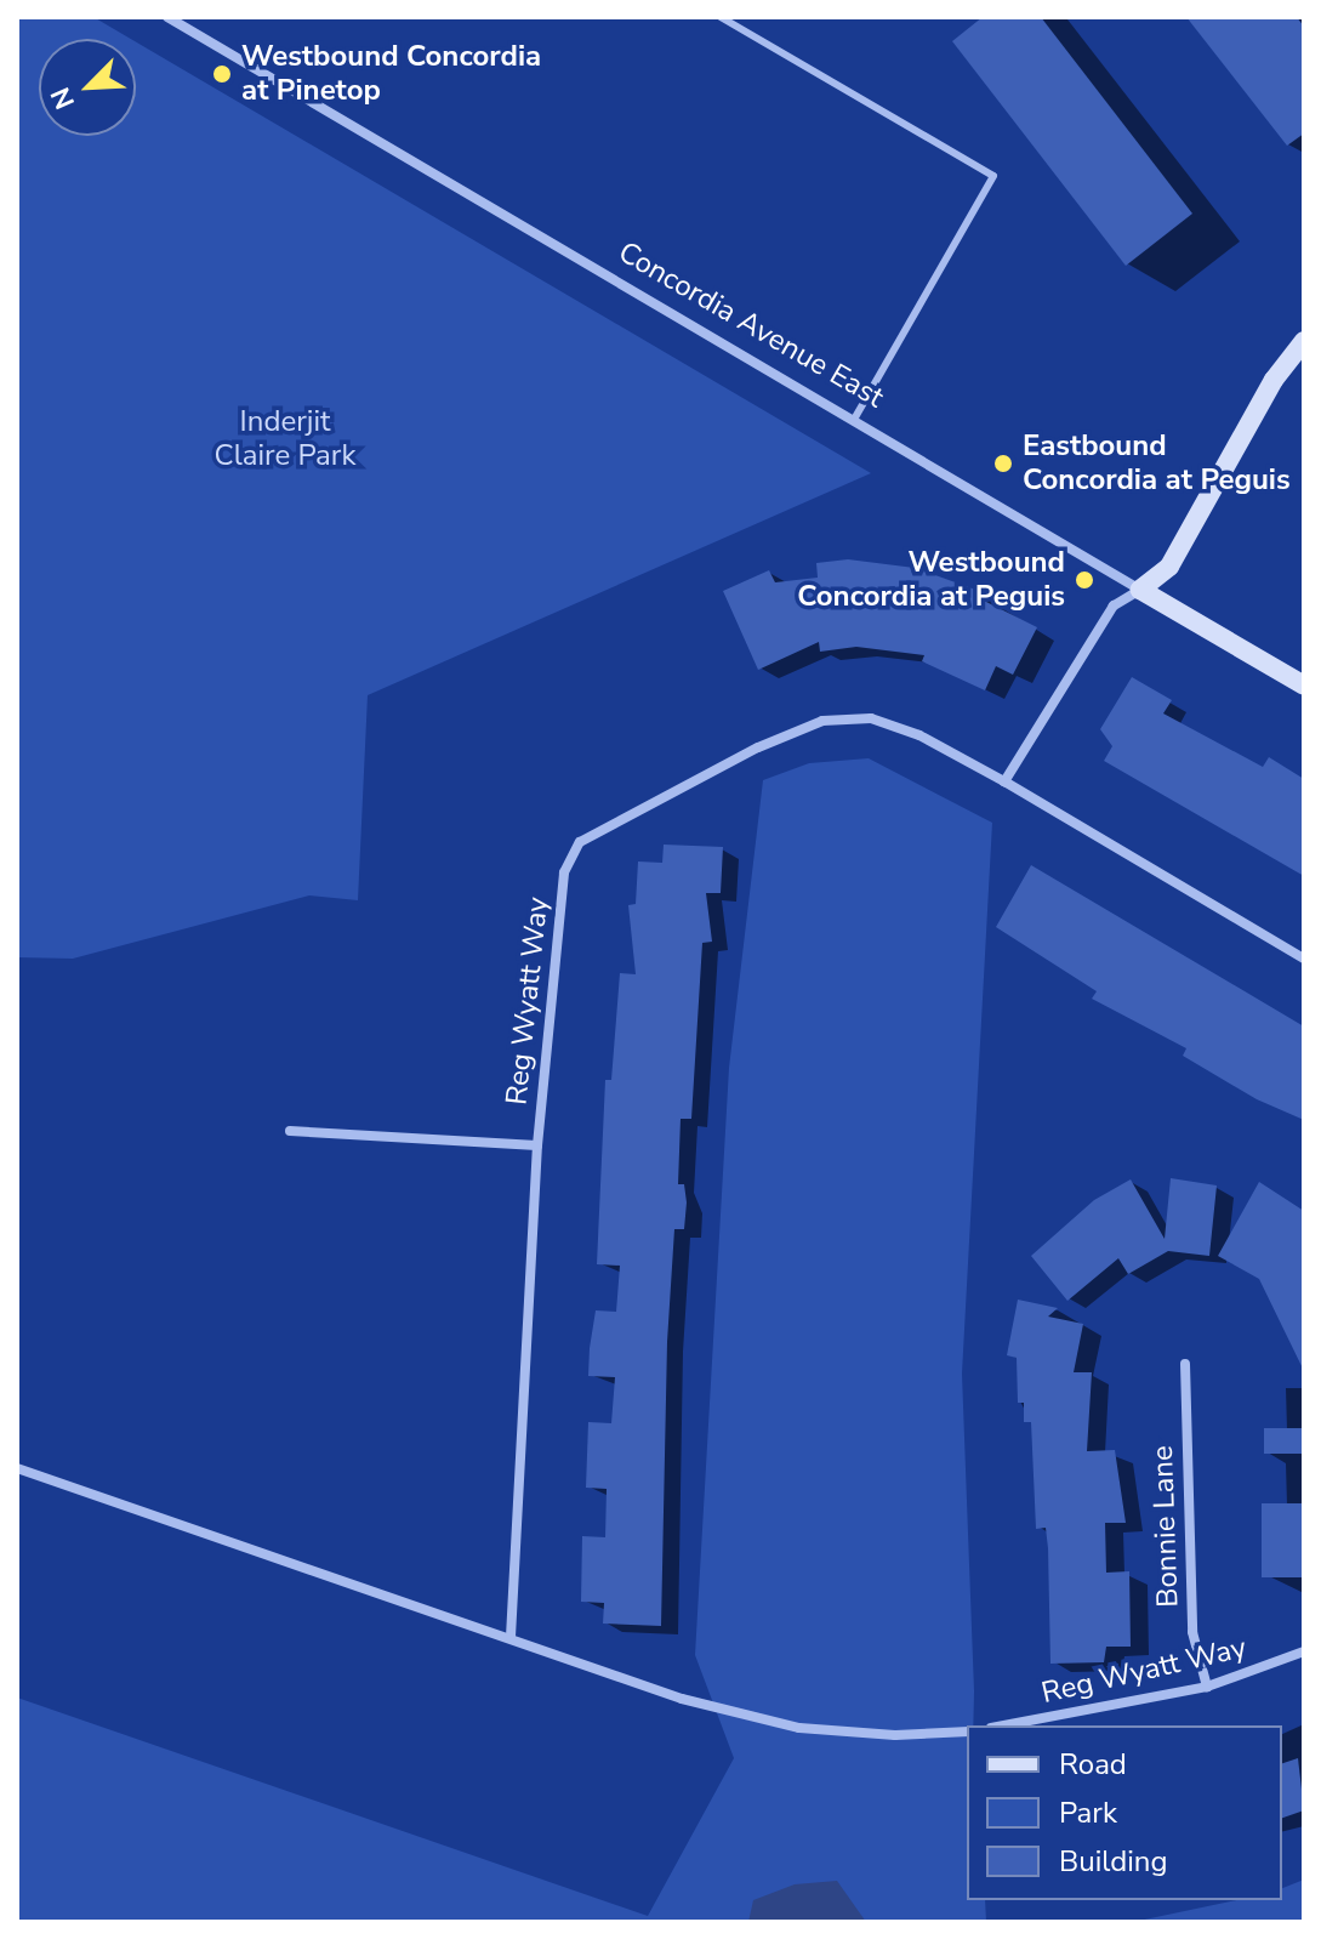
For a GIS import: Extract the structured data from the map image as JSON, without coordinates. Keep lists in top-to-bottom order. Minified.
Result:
{"streets":{"street":["Concordia Avenue East","Reg Wyatt Way","Bonnie Lane"]},"crossings":[["Reg Wyatt Way","Bonnie Lane"]],"parks":["Inderjit Claire Park"],"places":["Westbound Concordia at Pinetop","Eastbound Concordia at Peguis","Westbound Concordia at Peguis"],"legend":["Road","Park","Building"],"north":"bottom left"}
